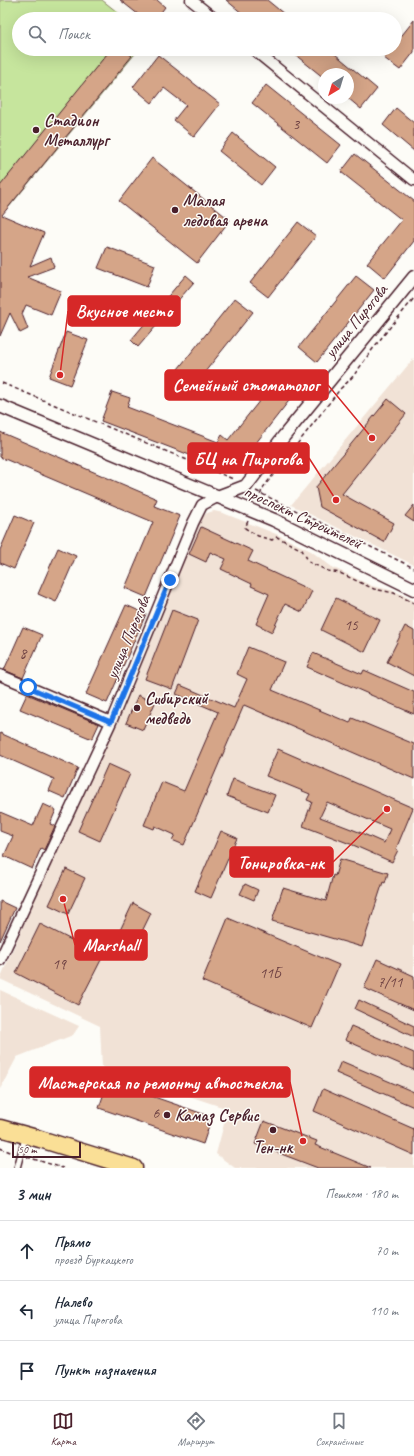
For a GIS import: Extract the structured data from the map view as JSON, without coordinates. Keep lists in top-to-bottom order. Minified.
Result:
{"streets":{"street":["улица Пирогова","проспект Строителей"]},"crossings":[["улица Пирогова","проспект Строителей"]],"places":["Стадион Металлург","Малая ледовая арена","Вкусное место","Семейный стоматолог","БЦ на Пирогова","Сибирский медведь","Тонировка-нк","Marshall","Камаз Сервис","Тен-нк","Мастерская по ремонту автостекла"],"house_numbers":["3","15","8","19","11Б","7/11","6"],"scale_bar":"50 m","north":"bottom left","page":{"search":"Поиск","scale":"50 m","heading":["3 мин","Пешком · 180 m"],"list":[["Прямо","проезд Буркацкого","70 m"],["Налево","улица Пирогова","110 m"],"Пункт назначения"],"nav":["Карта","Маршрут","Сохранённые"]}}
